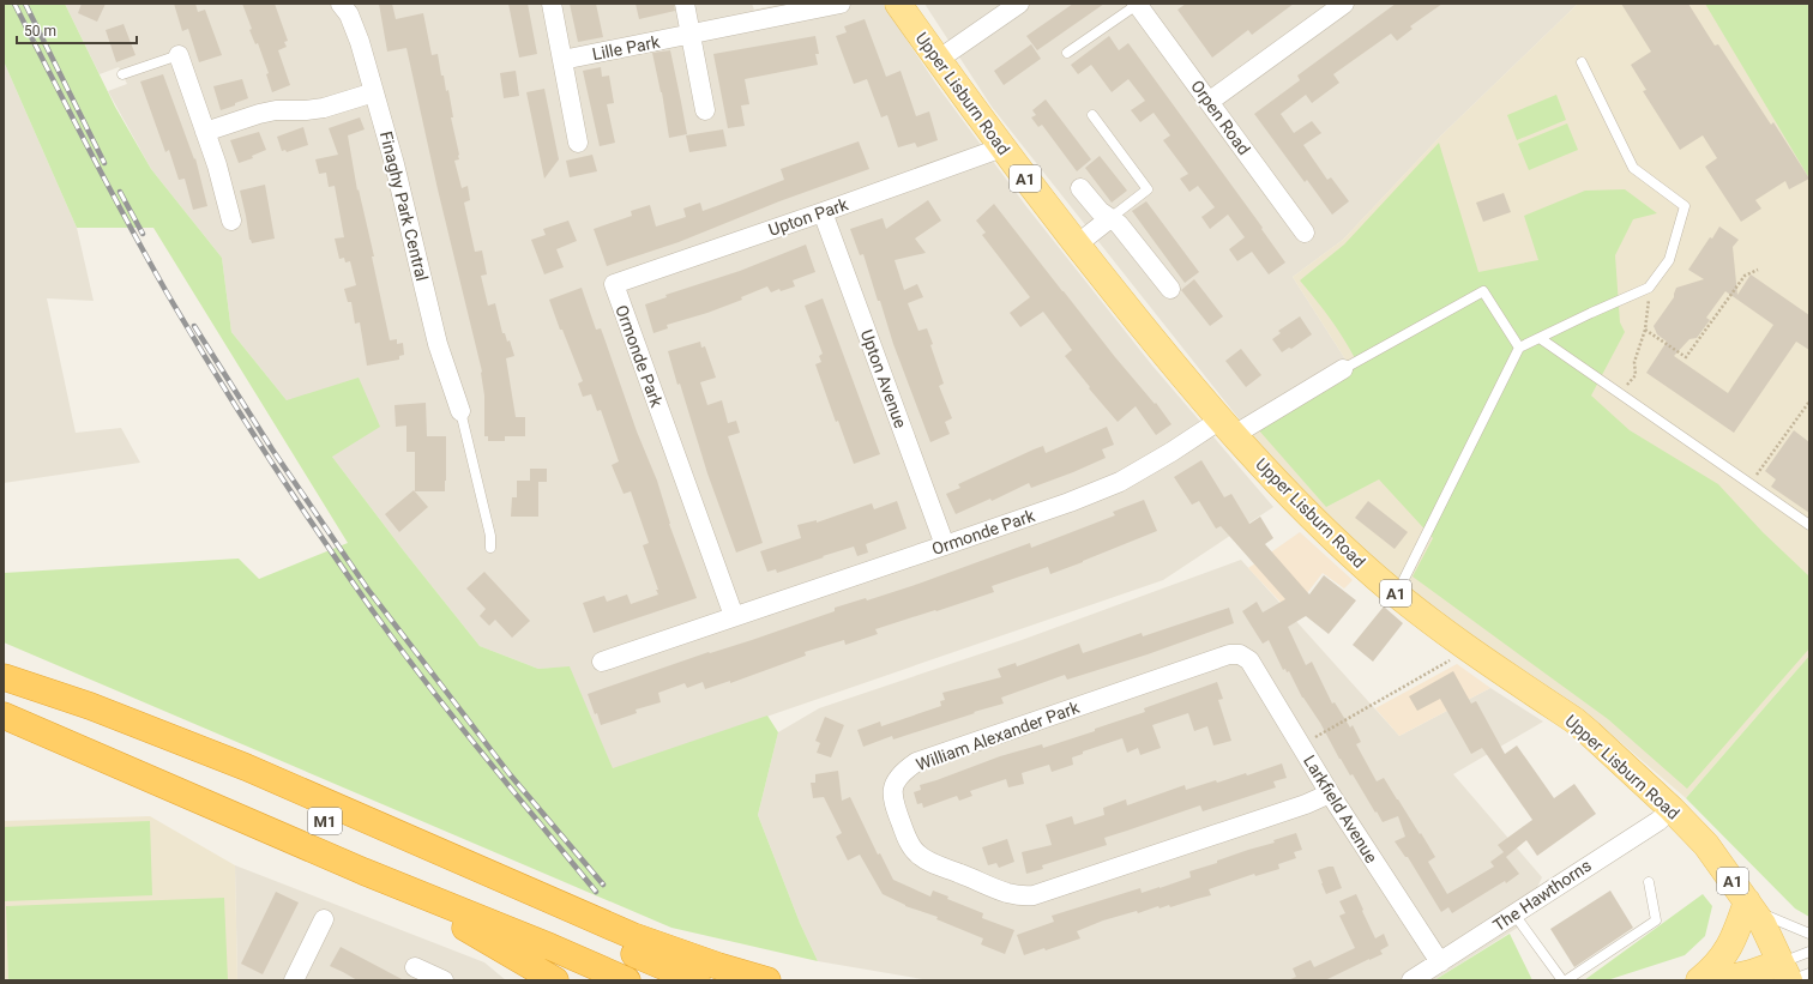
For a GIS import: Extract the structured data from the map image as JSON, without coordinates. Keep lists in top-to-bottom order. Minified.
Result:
{"streets":{"highway":["M1"],"main road":["Upper Lisburn Road","A1"],"street":["Lille Park","Orpen Road","Finaghy Park Central","Upton Park","Ormonde Park","Upton Avenue","William Alexander Park","Larkfield Avenue","The Hawthorns"]},"crossings":[["Upper Lisburn Road","Upton Park"],["Upper Lisburn Road","Ormonde Park"],["Upper Lisburn Road","The Hawthorns"],["Upton Park","Ormonde Park"],["Upton Park","Upton Avenue"],["Ormonde Park","Upton Avenue"],["William Alexander Park","Larkfield Avenue"],["Larkfield Avenue","The Hawthorns"]],"scale_bar":"50 m"}
